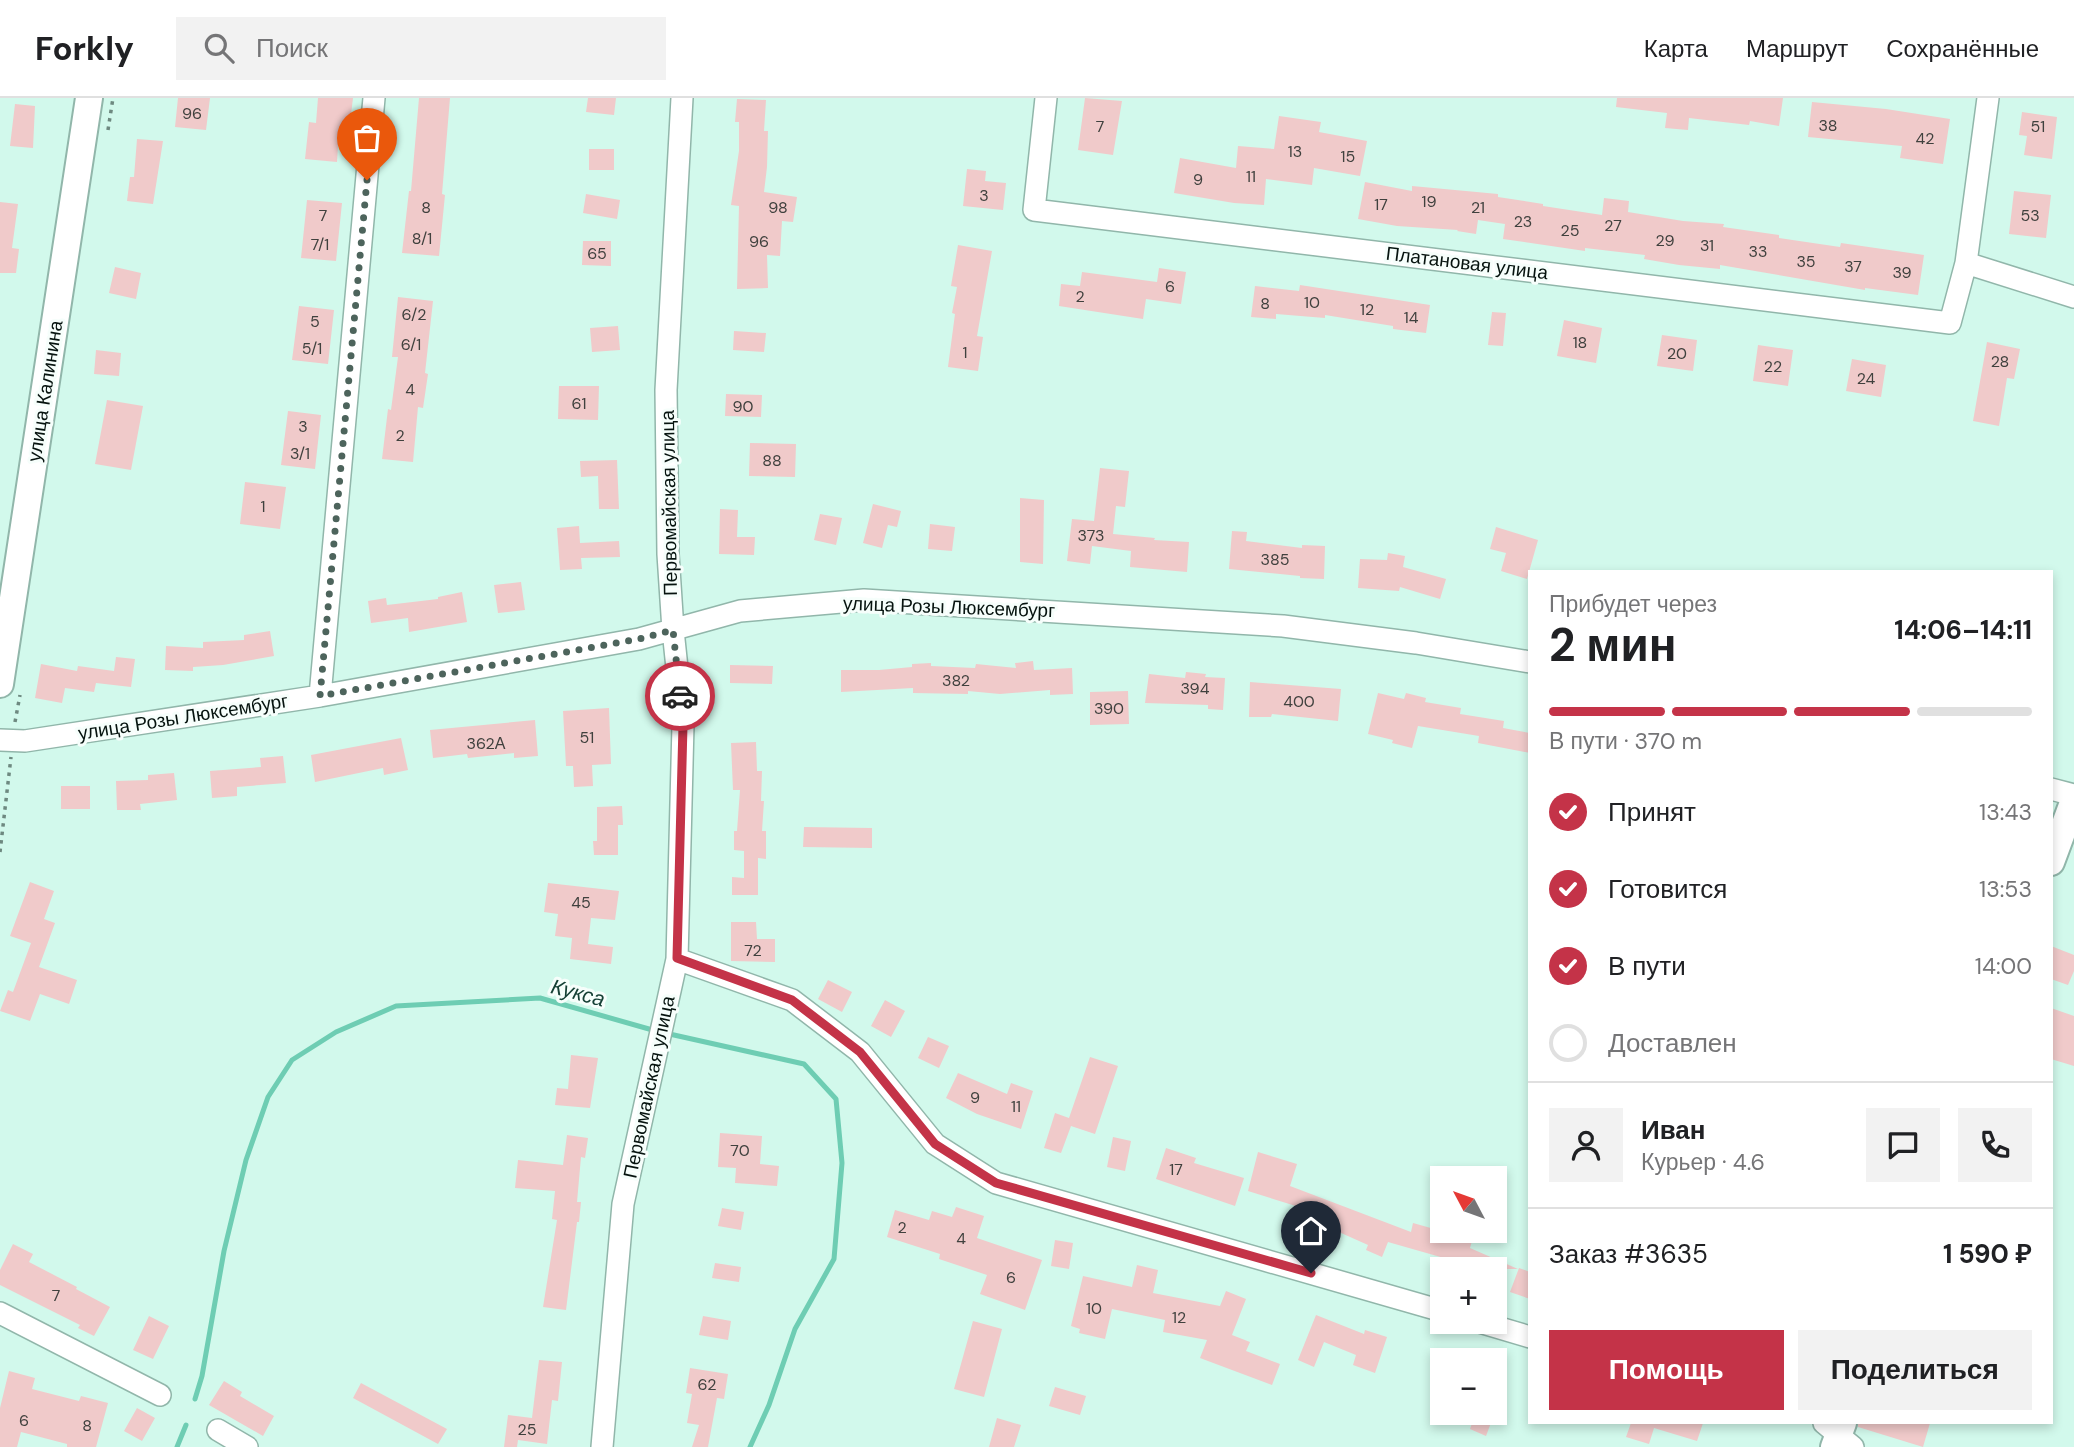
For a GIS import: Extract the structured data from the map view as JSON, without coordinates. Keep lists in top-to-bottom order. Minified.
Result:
{"streets":{"street":["Платановая улица","улица Калинина","Первомайская улица","улица Розы Люксембург"]},"crossings":[["Первомайская улица","улица Розы Люксембург"]],"water":["Кукса"],"house_numbers":["96","38","7","51","42","13","15","11","9","3","19","17","8","98","21","7","53","23","27","25","8/1","29","96","7/1","31","33","65","35","37","39","6","2","10","8","12","6/2","14","5","18","6/1","5/1","1","20","28","22","24","4","61","90","3","2","3/1","88","1","373","385","382","394","400","390","51","362А","45","72","9","11","70","17","2","4","6","7","10","12","62","6","8","25"],"north":"top left","page":{"header":"Forkly","search":"Поиск","nav":["Карта","Маршрут","Сохранённые"],"heading":["2 мин","Прибудет через","14:06–14:11"],"panel":["Иван","Курьер · 4.6","Заказ #3635","1 590 ₽"],"bar":"В пути · 370 m","list":[["Принят","13:43"],["Готовится","13:53"],["В пути","14:00"],"Доставлен"],"map_buttons":["+","−"],"buttons":["Помощь","Поделиться"]}}
